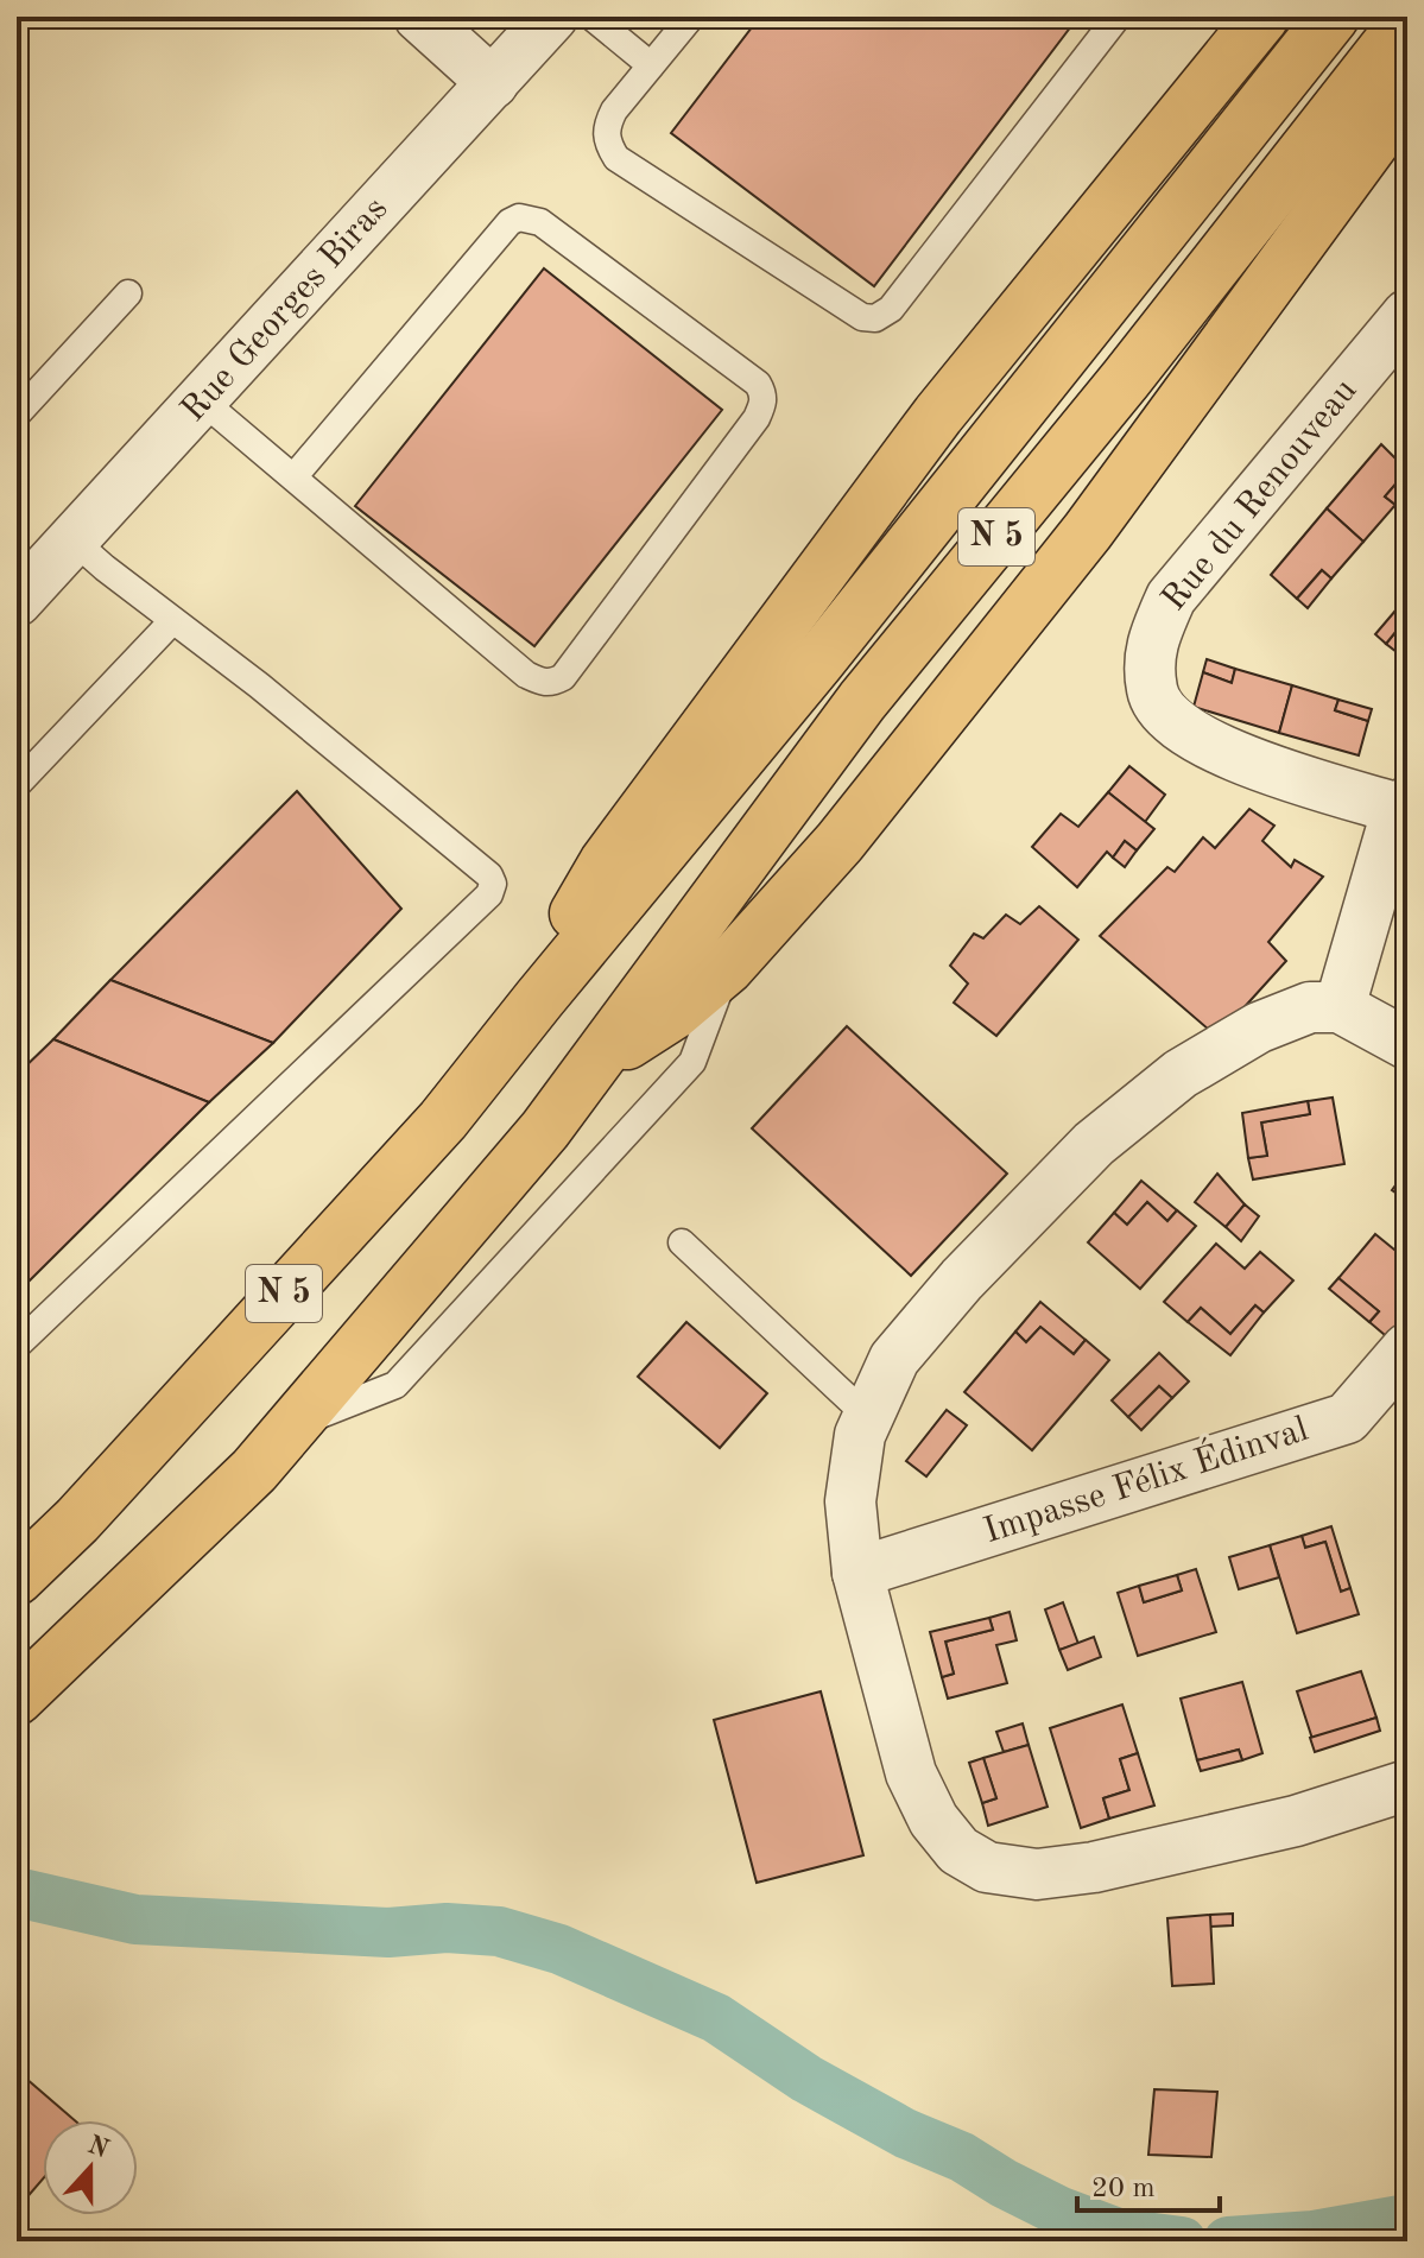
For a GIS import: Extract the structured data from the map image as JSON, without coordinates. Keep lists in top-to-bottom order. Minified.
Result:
{"streets":{"highway":["N 5"],"street":["Rue Georges Biras","Rue du Renouveau","Impasse Félix Édinval"]},"scale_bar":"20 m","north":"top"}
